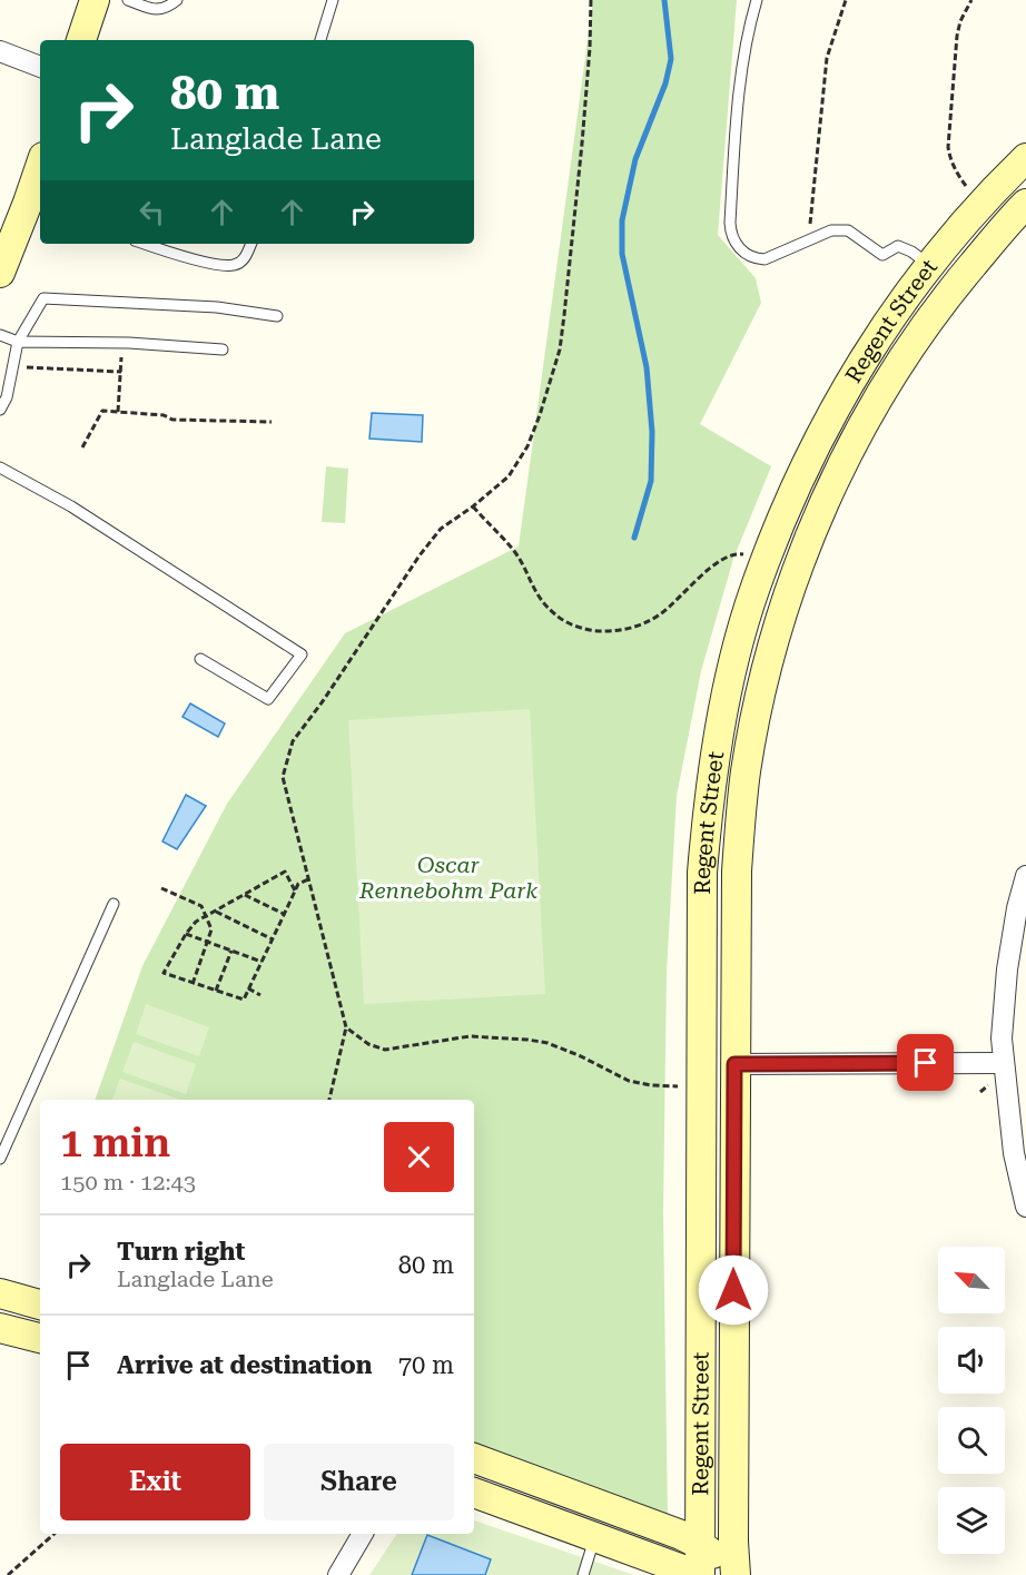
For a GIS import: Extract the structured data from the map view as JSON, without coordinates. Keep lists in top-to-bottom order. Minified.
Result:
{"streets":{"street":["Regent Street"]},"parks":["Oscar Rennebohm Park"],"north":"top left","page":{"turn":["80 m","Langlade Lane"],"heading":["1 min","150 m · 12:43"],"list":[{"name":"Turn right","note":"Langlade Lane","value":"80 m"},{"name":"Arrive at destination","value":"70 m"}],"buttons":["Exit","Share"]}}
